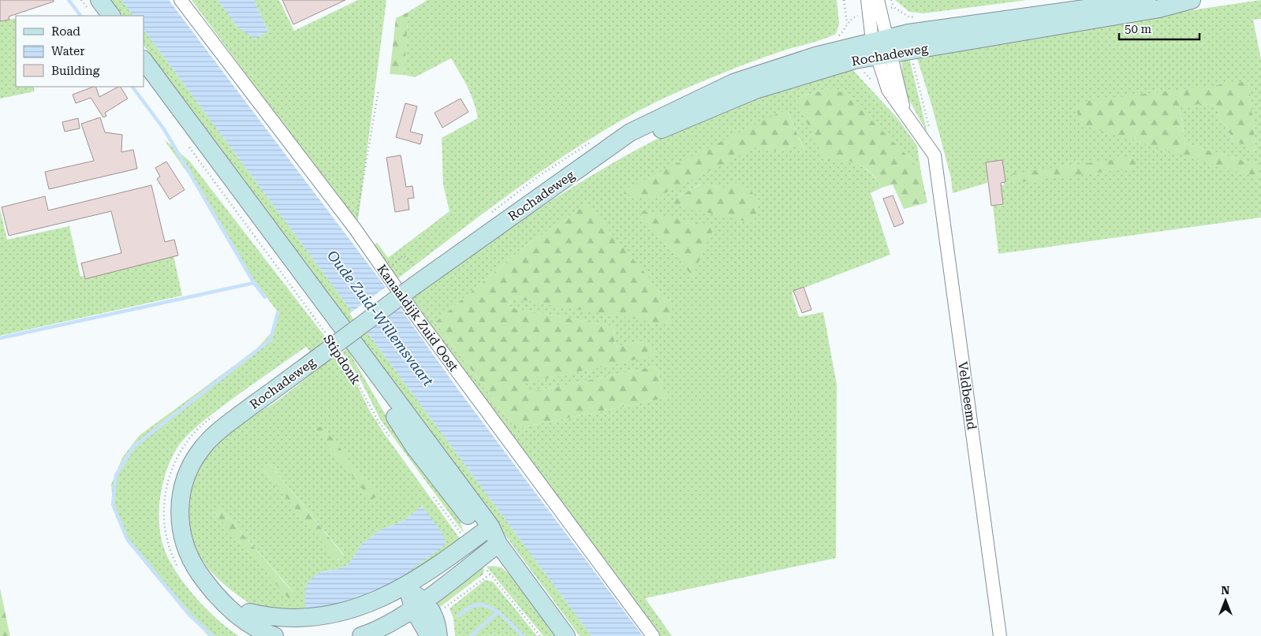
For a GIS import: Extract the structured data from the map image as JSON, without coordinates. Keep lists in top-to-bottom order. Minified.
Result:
{"streets":{"main road":["Rochadeweg","Stipdonk"],"street":["Kanaaldijk Zuid Oost","Veldbeemd"]},"crossings":[["Rochadeweg","Stipdonk"],["Rochadeweg","Veldbeemd"]],"water":["Oude Zuid-Willemsvaart"],"legend":["Road","Water","Building"],"scale_bar":"50 m","north":"top"}
